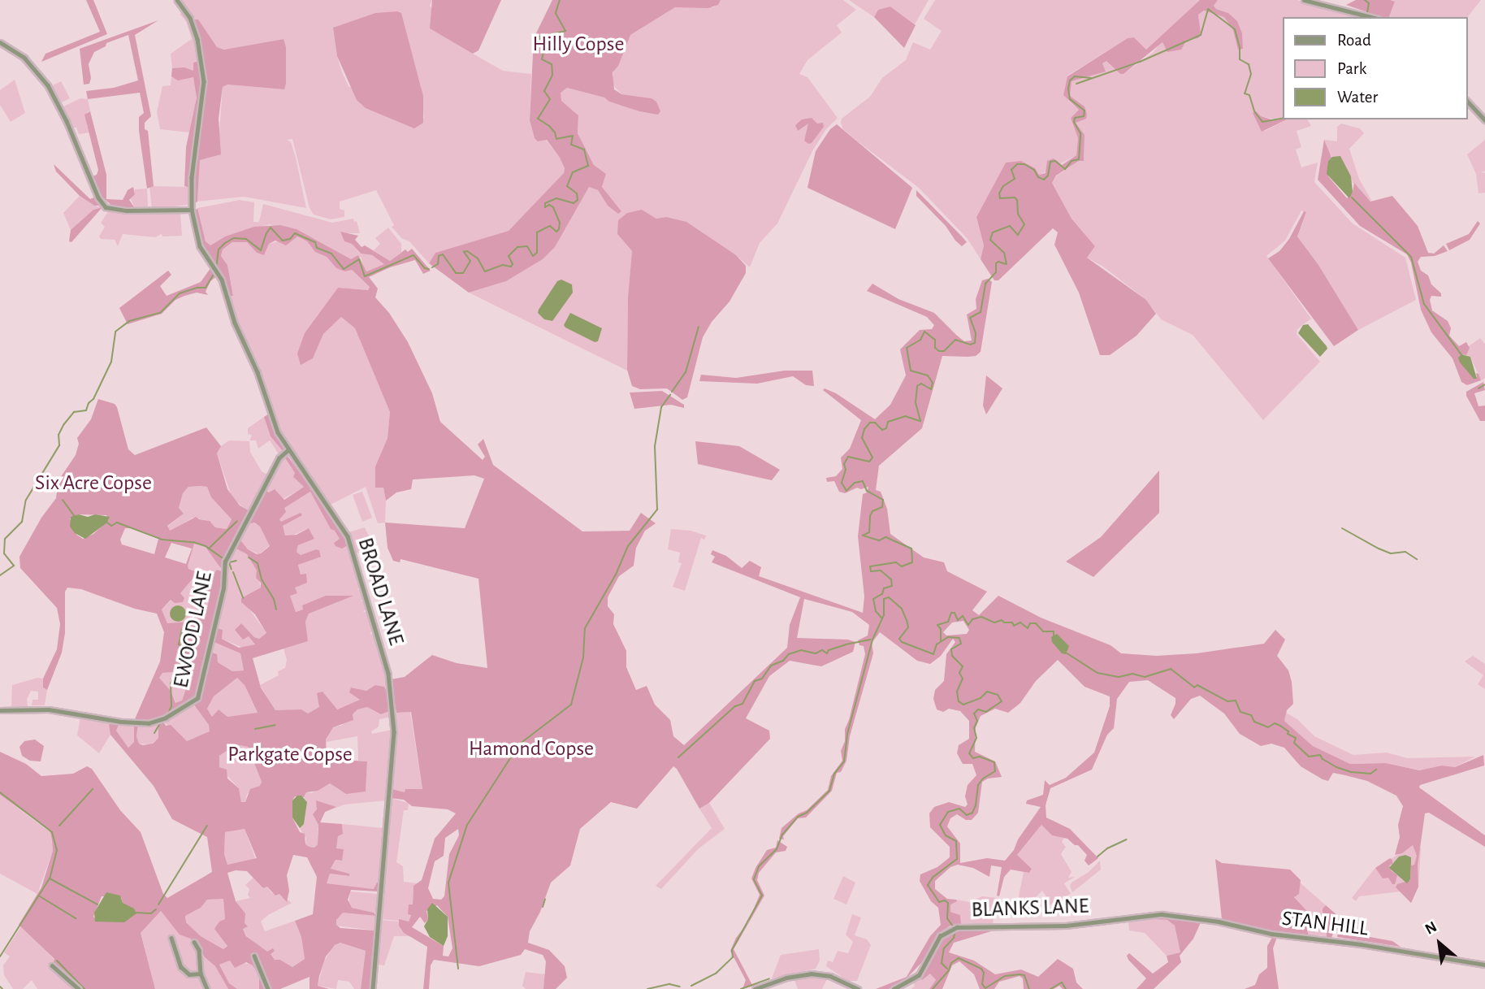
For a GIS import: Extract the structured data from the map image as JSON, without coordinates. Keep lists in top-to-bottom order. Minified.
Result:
{"streets":{"street":["BROAD LANE","EWOOD LANE","BLANKS LANE","STAN HILL"]},"crossings":[["BROAD LANE","EWOOD LANE"],["BLANKS LANE","STAN HILL"]],"parks":["Hilly Copse","Six Acre Copse","Hamond Copse","Parkgate Copse"],"legend":["Road","Park","Water"],"north":"top left"}
